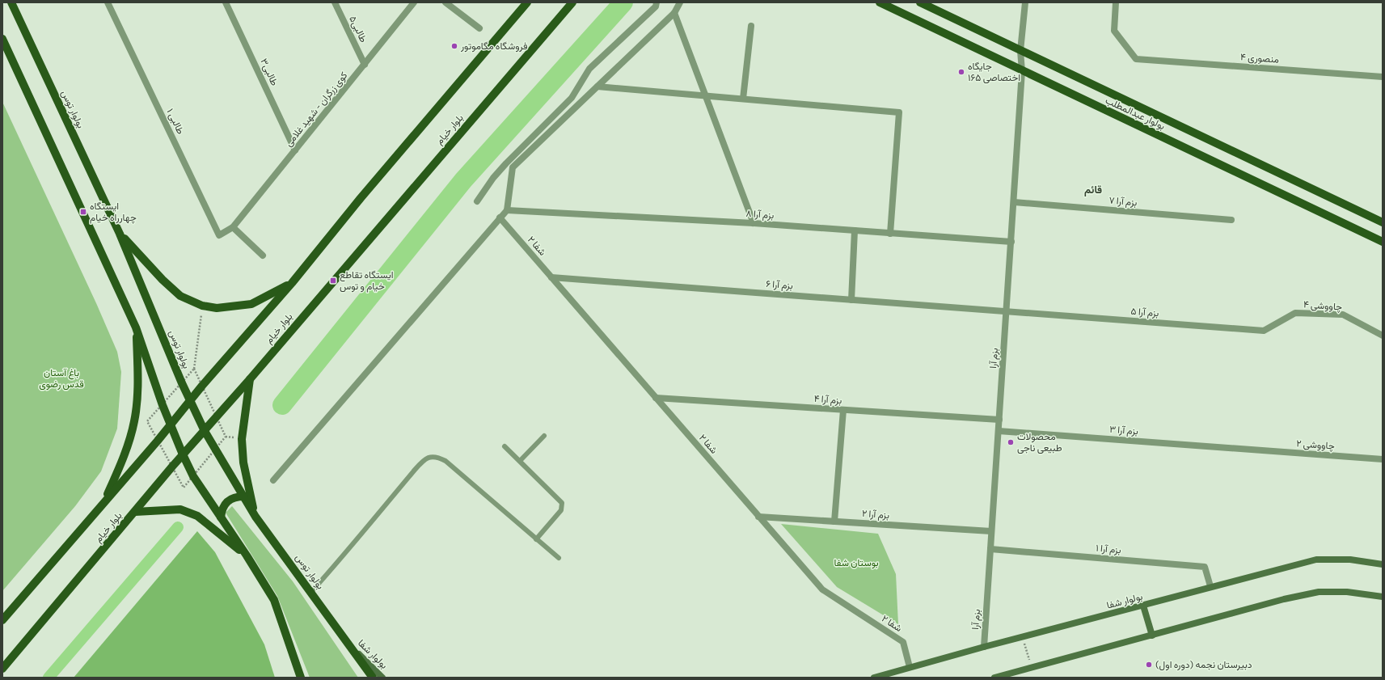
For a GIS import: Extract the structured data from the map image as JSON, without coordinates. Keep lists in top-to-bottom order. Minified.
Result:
{"streets":{"main road":["بولوار توس","بولوار عبدالمطلب","بلوار خیام"],"street":["طالبی۵","منصوری ۴","طالبی۳","کوی زرگران - شهید غلامی","طالبی ۱","بزم آرا ۷","بزم آرا ۸","شفا ۲","بزم آرا ۶","چاووشی ۴","بزم آرا ۵","بزم آرا","بزم آرا ۴","بزم آرا ۳","چاووشی ۲","بزم آرا ۲","بزم آرا ۱","بولوار شفا"]},"crossings":[["طالبی۵","کوی زرگران - شهید غلامی"],["طالبی۳","کوی زرگران - شهید غلامی"],["بولوار توس","بلوار خیام"],["بولوار توس","بولوار شفا"],["کوی زرگران - شهید غلامی","طالبی ۱"],["بولوار عبدالمطلب","بزم آرا"],["بزم آرا ۷","بزم آرا"],["بزم آرا ۸","بزم آرا"],["شفا ۲","بزم آرا ۶"],["شفا ۲","بزم آرا ۴"],["شفا ۲","بزم آرا ۲"],["شفا ۲","بولوار شفا"],["بزم آرا ۶","بزم آرا ۵"],["بزم آرا ۶","بزم آرا"],["چاووشی ۴","بزم آرا ۵"],["بزم آرا ۵","بزم آرا"],["بزم آرا","بزم آرا ۴"],["بزم آرا","بزم آرا ۳"],["بزم آرا","بزم آرا ۲"],["بزم آرا","بزم آرا ۱"],["بزم آرا","بولوار شفا"],["بزم آرا ۳","چاووشی ۲"],["بزم آرا ۱","بولوار شفا"]],"districts":["قائم"],"parks":["باغ آستان قدس رضوی","بوستان شفا"],"places":{"other":["فروشگاه مگاموتور","جایگاه اختصاصی ۱۶۵","محصولات طبیعی ناجی","دبیرستان نجمه (دوره اول)"],"transit":["ایستگاه چهارراه خیام","ایستگاه تقاطع خیام و توس"]}}
